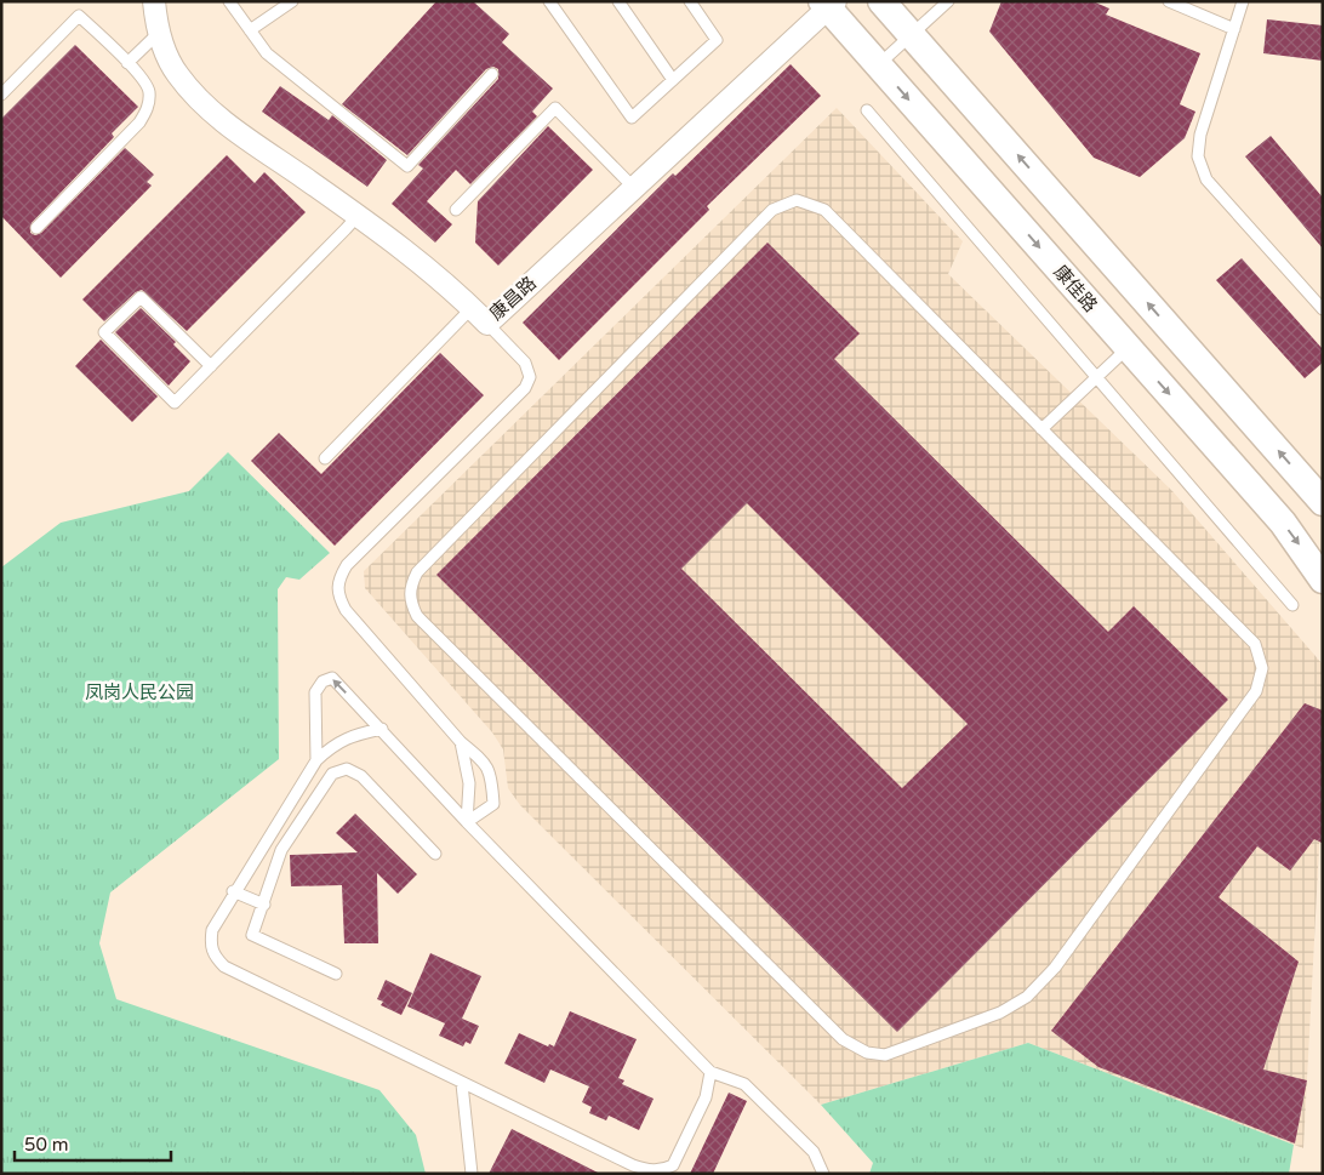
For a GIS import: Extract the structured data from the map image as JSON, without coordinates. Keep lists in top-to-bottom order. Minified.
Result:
{"streets":{"street":["康佳路","康昌路"]},"crossings":[["康佳路","康昌路"]],"parks":["凤岗人民公园"],"scale_bar":"50 m"}
